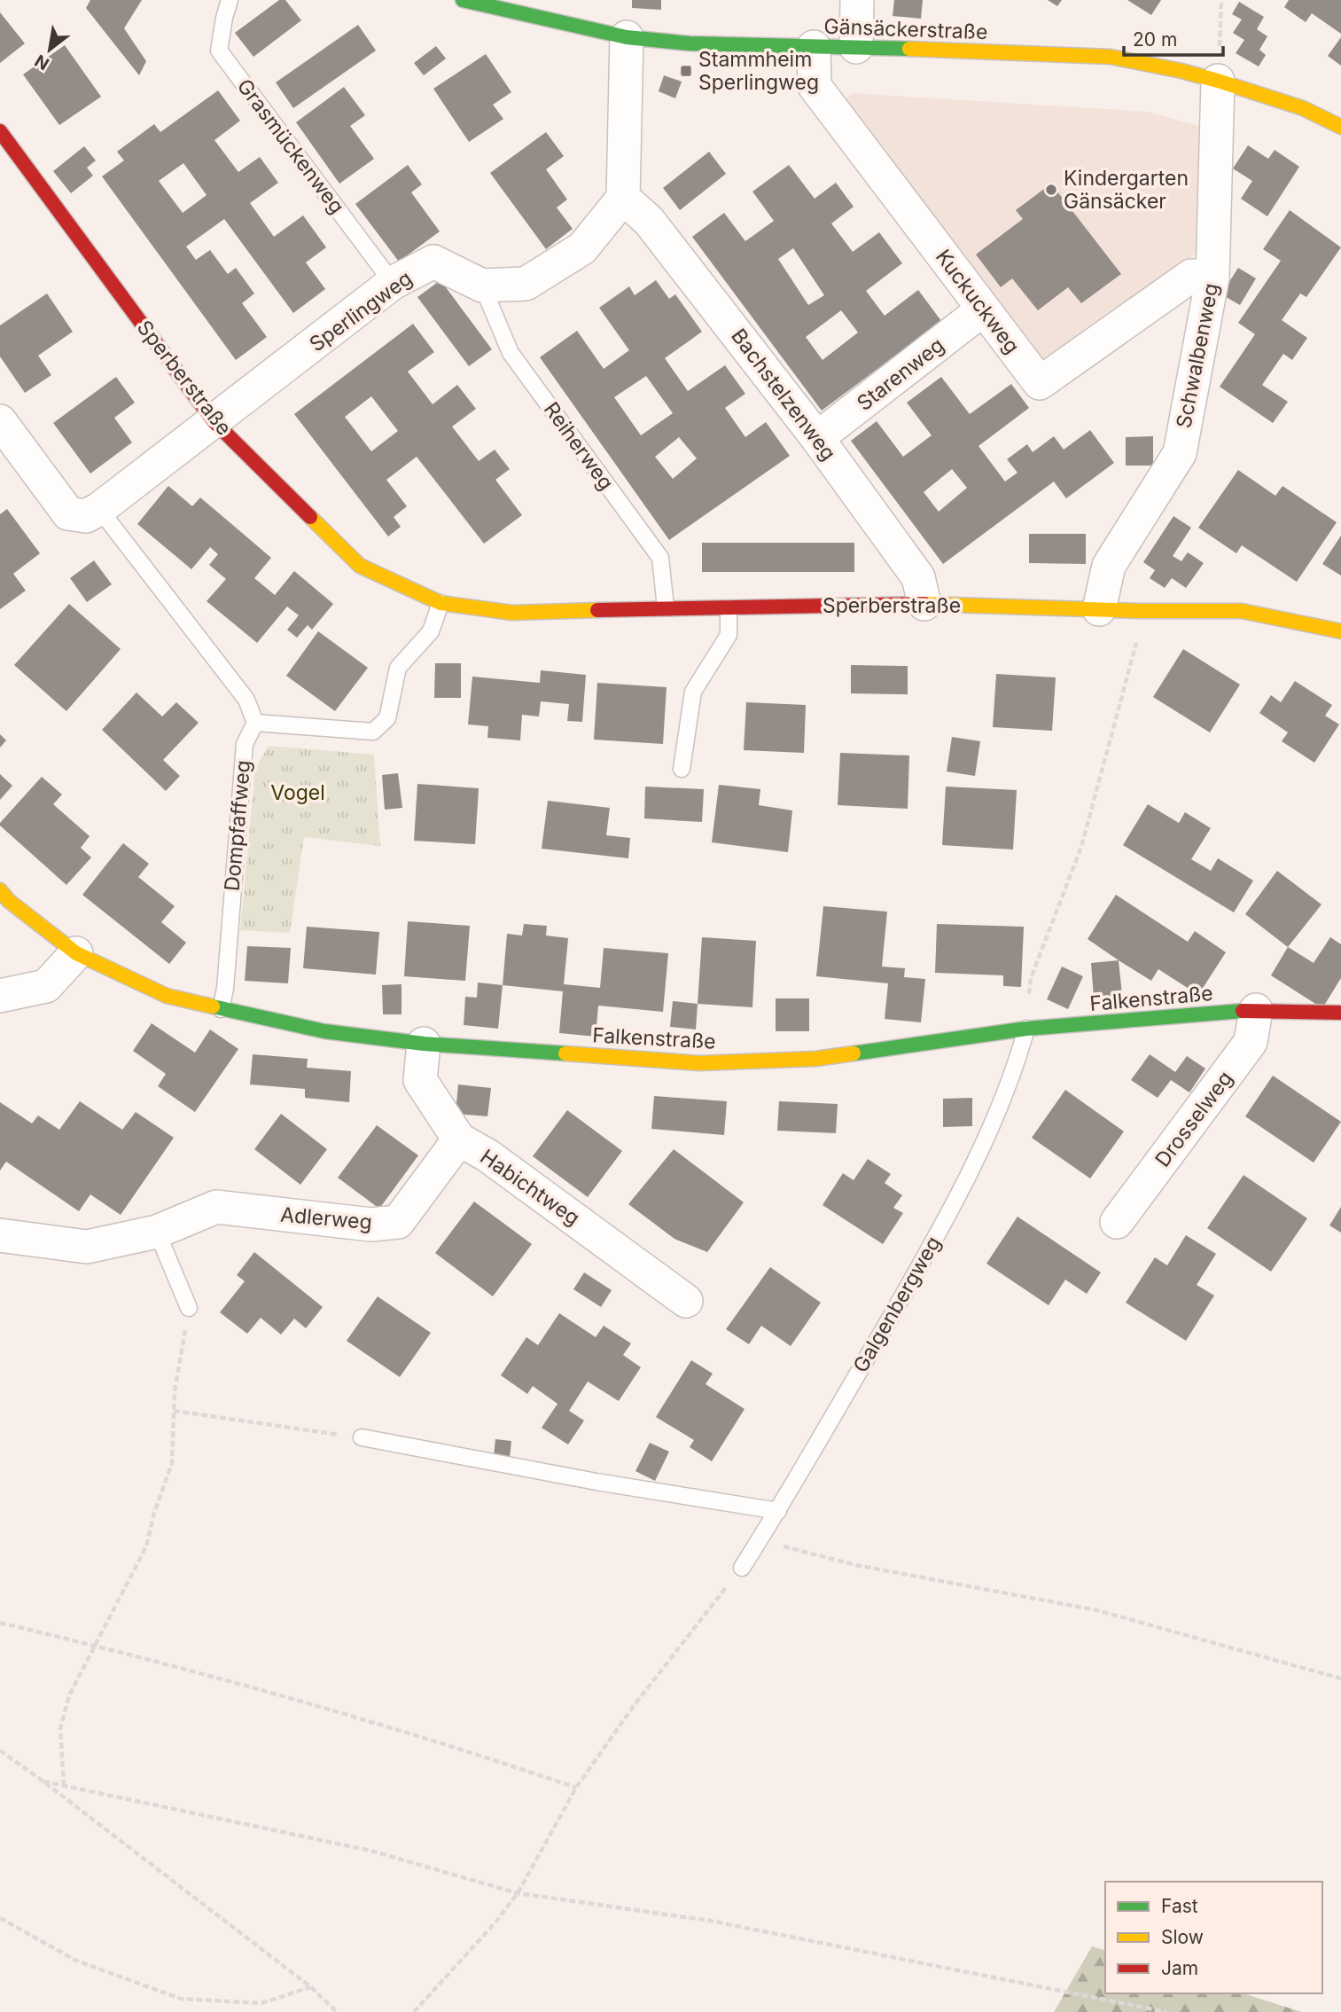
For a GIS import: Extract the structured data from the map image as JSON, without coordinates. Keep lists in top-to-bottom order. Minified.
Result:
{"streets":{"street":["Gänsäckerstraße","Kuckuckweg","Sperlingweg","Schwalbenweg","Starenweg","Sperberstraße","Bachstelzenweg","Falkenstraße","Drosselweg","Habichtweg","Adlerweg"],"lane":["Grasmückenweg","Reiherweg","Dompfaffweg","Galgenbergweg"]},"crossings":[["Gänsäckerstraße","Kuckuckweg"],["Gänsäckerstraße","Schwalbenweg"],["Grasmückenweg","Sperlingweg"],["Kuckuckweg","Schwalbenweg"],["Kuckuckweg","Starenweg"],["Sperlingweg","Sperberstraße"],["Sperlingweg","Bachstelzenweg"],["Sperlingweg","Reiherweg"],["Schwalbenweg","Sperberstraße"],["Starenweg","Bachstelzenweg"],["Sperberstraße","Bachstelzenweg"],["Sperberstraße","Reiherweg"],["Dompfaffweg","Falkenstraße"],["Falkenstraße","Drosselweg"],["Falkenstraße","Habichtweg"],["Falkenstraße","Galgenbergweg"],["Habichtweg","Adlerweg"]],"parks":["Vogel"],"places":{"transit":["Stammheim Sperlingweg"],"other":["Kindergarten Gänsäcker"]},"legend":["Fast","Slow","Jam"],"scale_bar":"20 m","north":"bottom left"}
